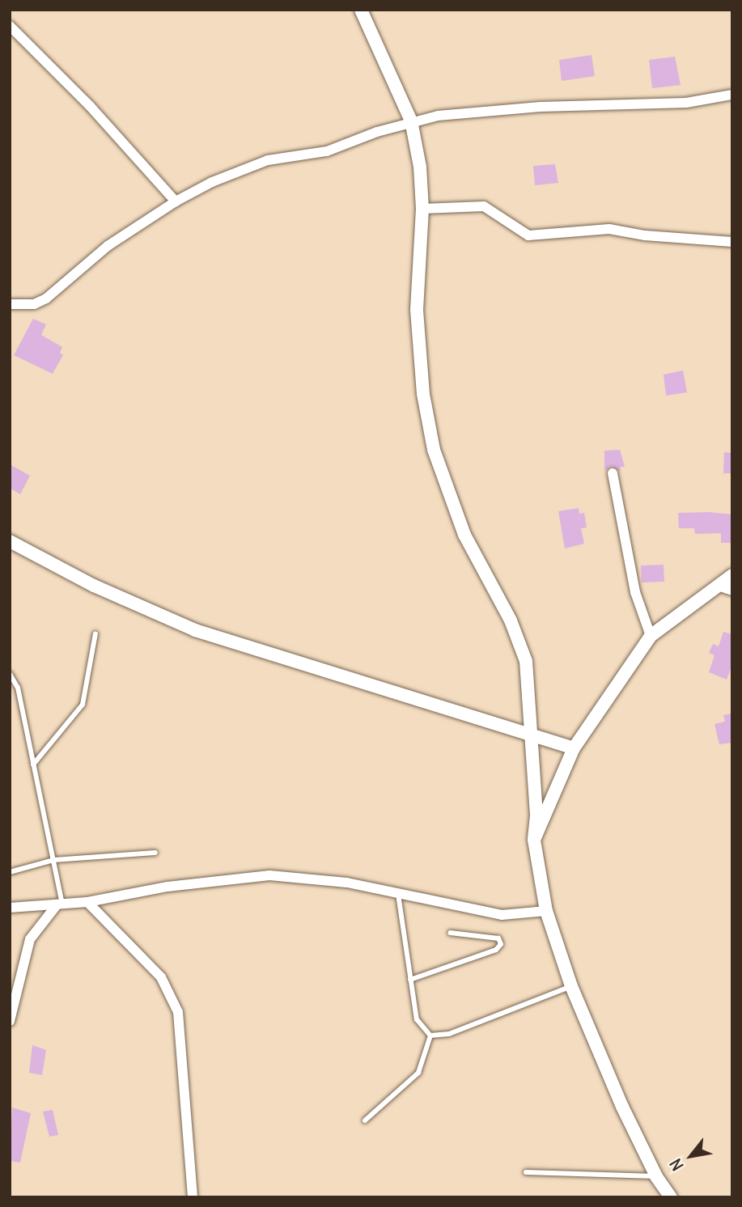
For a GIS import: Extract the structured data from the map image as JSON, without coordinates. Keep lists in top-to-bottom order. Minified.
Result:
{"north":"bottom left"}
